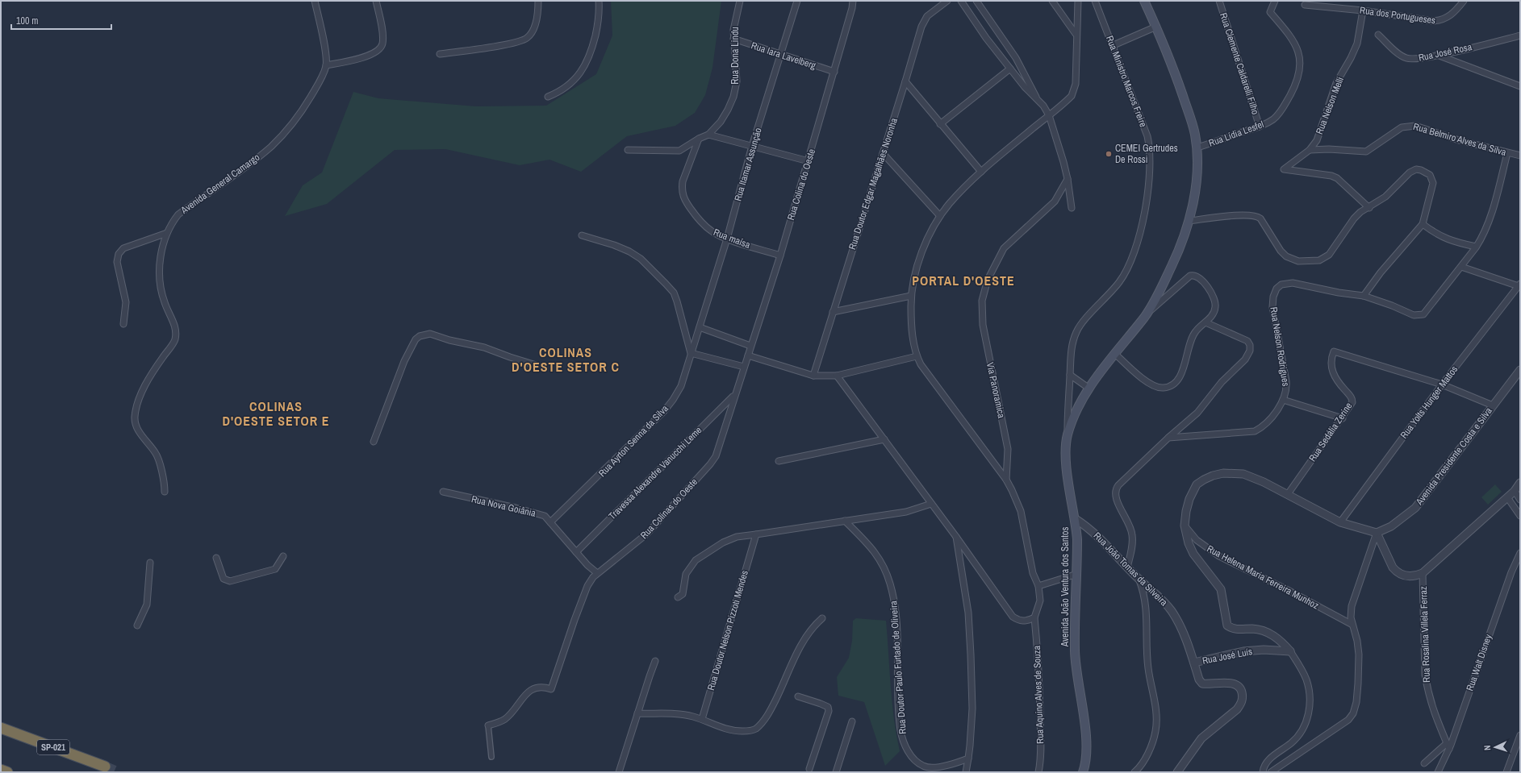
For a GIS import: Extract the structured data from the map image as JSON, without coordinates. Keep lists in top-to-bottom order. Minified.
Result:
{"streets":{"highway":["SP-021"],"main road":["Avenida João Ventura dos Santos"],"street":["Rua dos Portugueses","Rua José Rosa","Rua Dona Lindu","Rua Iara Lavelberg","Rua Clemente Caldarelli Filho","Rua Ministro Marcos Freire","Rua Nelson Melli","Rua Lídia Lesfel","Rua Belmiro Alves da Silva","Rua Itamar Assunção","Avenida General Camargo","Rua Doutor Edgar Magalhães Noronha","Rua Colina do Oeste","Rua maísa","Rua Nelson Rodrigues","Via Panoramica","Rua Yolts Hunger Mattos","Rua Sedália Zerine","Rua Ayrton Senna da Silva","Avenida Presidente Costa e Silva","Travessa Alexandre Vanucchi Leme","Rua Nova Goiânia","Rua Colinas do Oeste","Rua João Tomas da Silveira","Rua Helena Maria Ferreira Munhoz","Rua Doutor Nelson Pizzoti Mendes","Rua Rosalina Villela Ferraz","Rua José Luís","Rua Walt Disney","Rua Doutor Paulo Furtado de Oliveira","Rua Aquino Alves de Souza"]},"crossings":[["Rua dos Portugueses","Rua Nelson Melli"],["Rua Dona Lindu","Rua Iara Lavelberg"],["Rua Dona Lindu","Rua maísa"],["Rua Iara Lavelberg","Rua Itamar Assunção"],["Rua Iara Lavelberg","Rua Colina do Oeste"],["Rua Clemente Caldarelli Filho","Rua Lídia Lesfel"],["Rua Ministro Marcos Freire","Avenida João Ventura dos Santos"],["Rua Nelson Melli","Rua Belmiro Alves da Silva"],["Rua Lídia Lesfel","Avenida João Ventura dos Santos"],["Rua Belmiro Alves da Silva","Rua Nelson Rodrigues"],["Rua Itamar Assunção","Rua maísa"],["Rua Itamar Assunção","Rua Ayrton Senna da Silva"],["Rua Colina do Oeste","Rua maísa"],["Rua Colina do Oeste","Rua Colinas do Oeste"],["Rua Yolts Hunger Mattos","Rua Sedália Zerine"],["Rua Ayrton Senna da Silva","Rua Nova Goiânia"],["Avenida Presidente Costa e Silva","Rua Rosalina Villela Ferraz"],["Travessa Alexandre Vanucchi Leme","Rua Nova Goiânia"],["Travessa Alexandre Vanucchi Leme","Rua Colinas do Oeste"],["Rua Nova Goiânia","Rua Colinas do Oeste"],["Rua João Tomas da Silveira","Avenida João Ventura dos Santos"],["Rua João Tomas da Silveira","Rua José Luís"],["Rua Rosalina Villela Ferraz","Rua Walt Disney"]],"districts":["PORTAL D'OESTE","COLINAS D'OESTE SETOR C","COLINAS D'OESTE SETOR E"],"places":["CEMEI Gertrudes De Rossi"],"scale_bar":"100 m","north":"left"}
